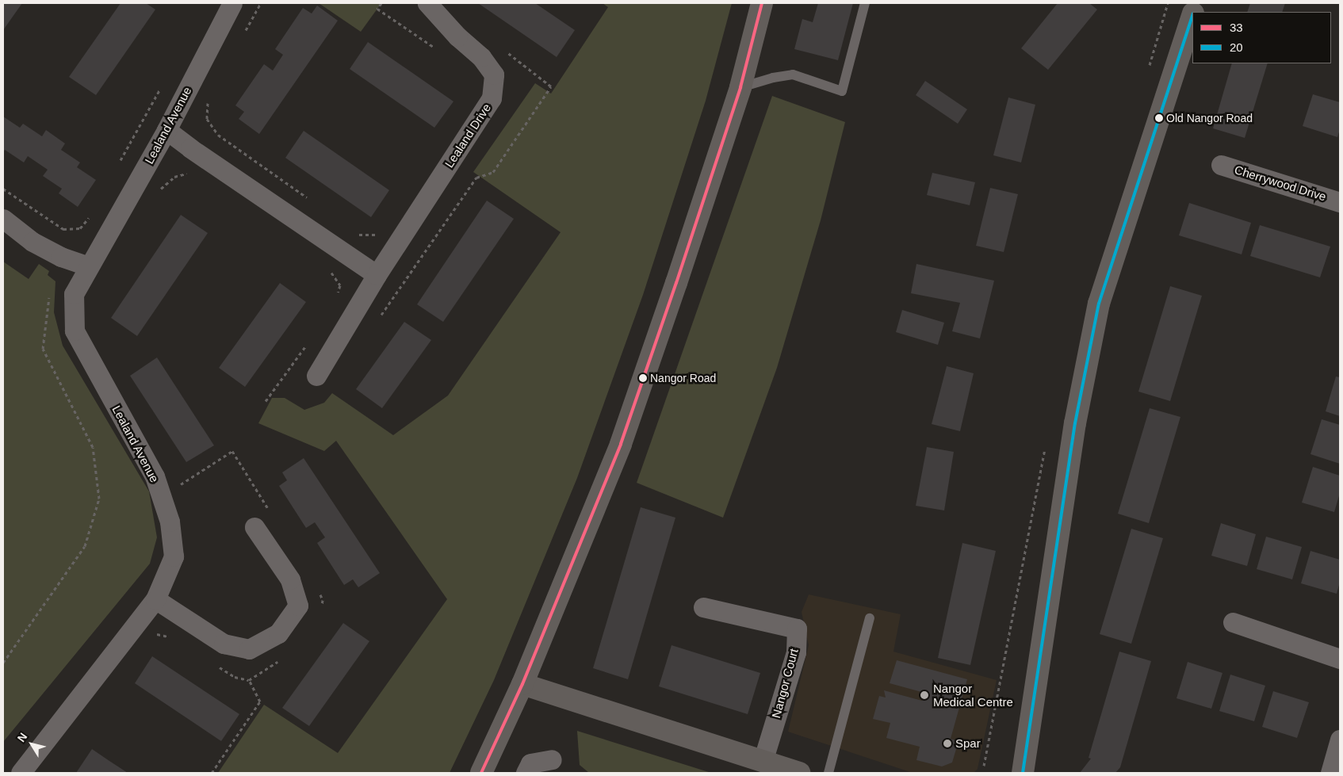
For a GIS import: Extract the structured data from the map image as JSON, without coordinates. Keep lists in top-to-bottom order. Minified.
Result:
{"streets":{"street":["Lealand Avenue","Lealand Drive","Cherrywood Drive","Nangor Court"]},"places":["Old Nangor Road","Nangor Road","Nangor Medical Centre","Spar"],"lines":["transit line 33","transit line 20"],"legend":["33","20"],"north":"top left"}
